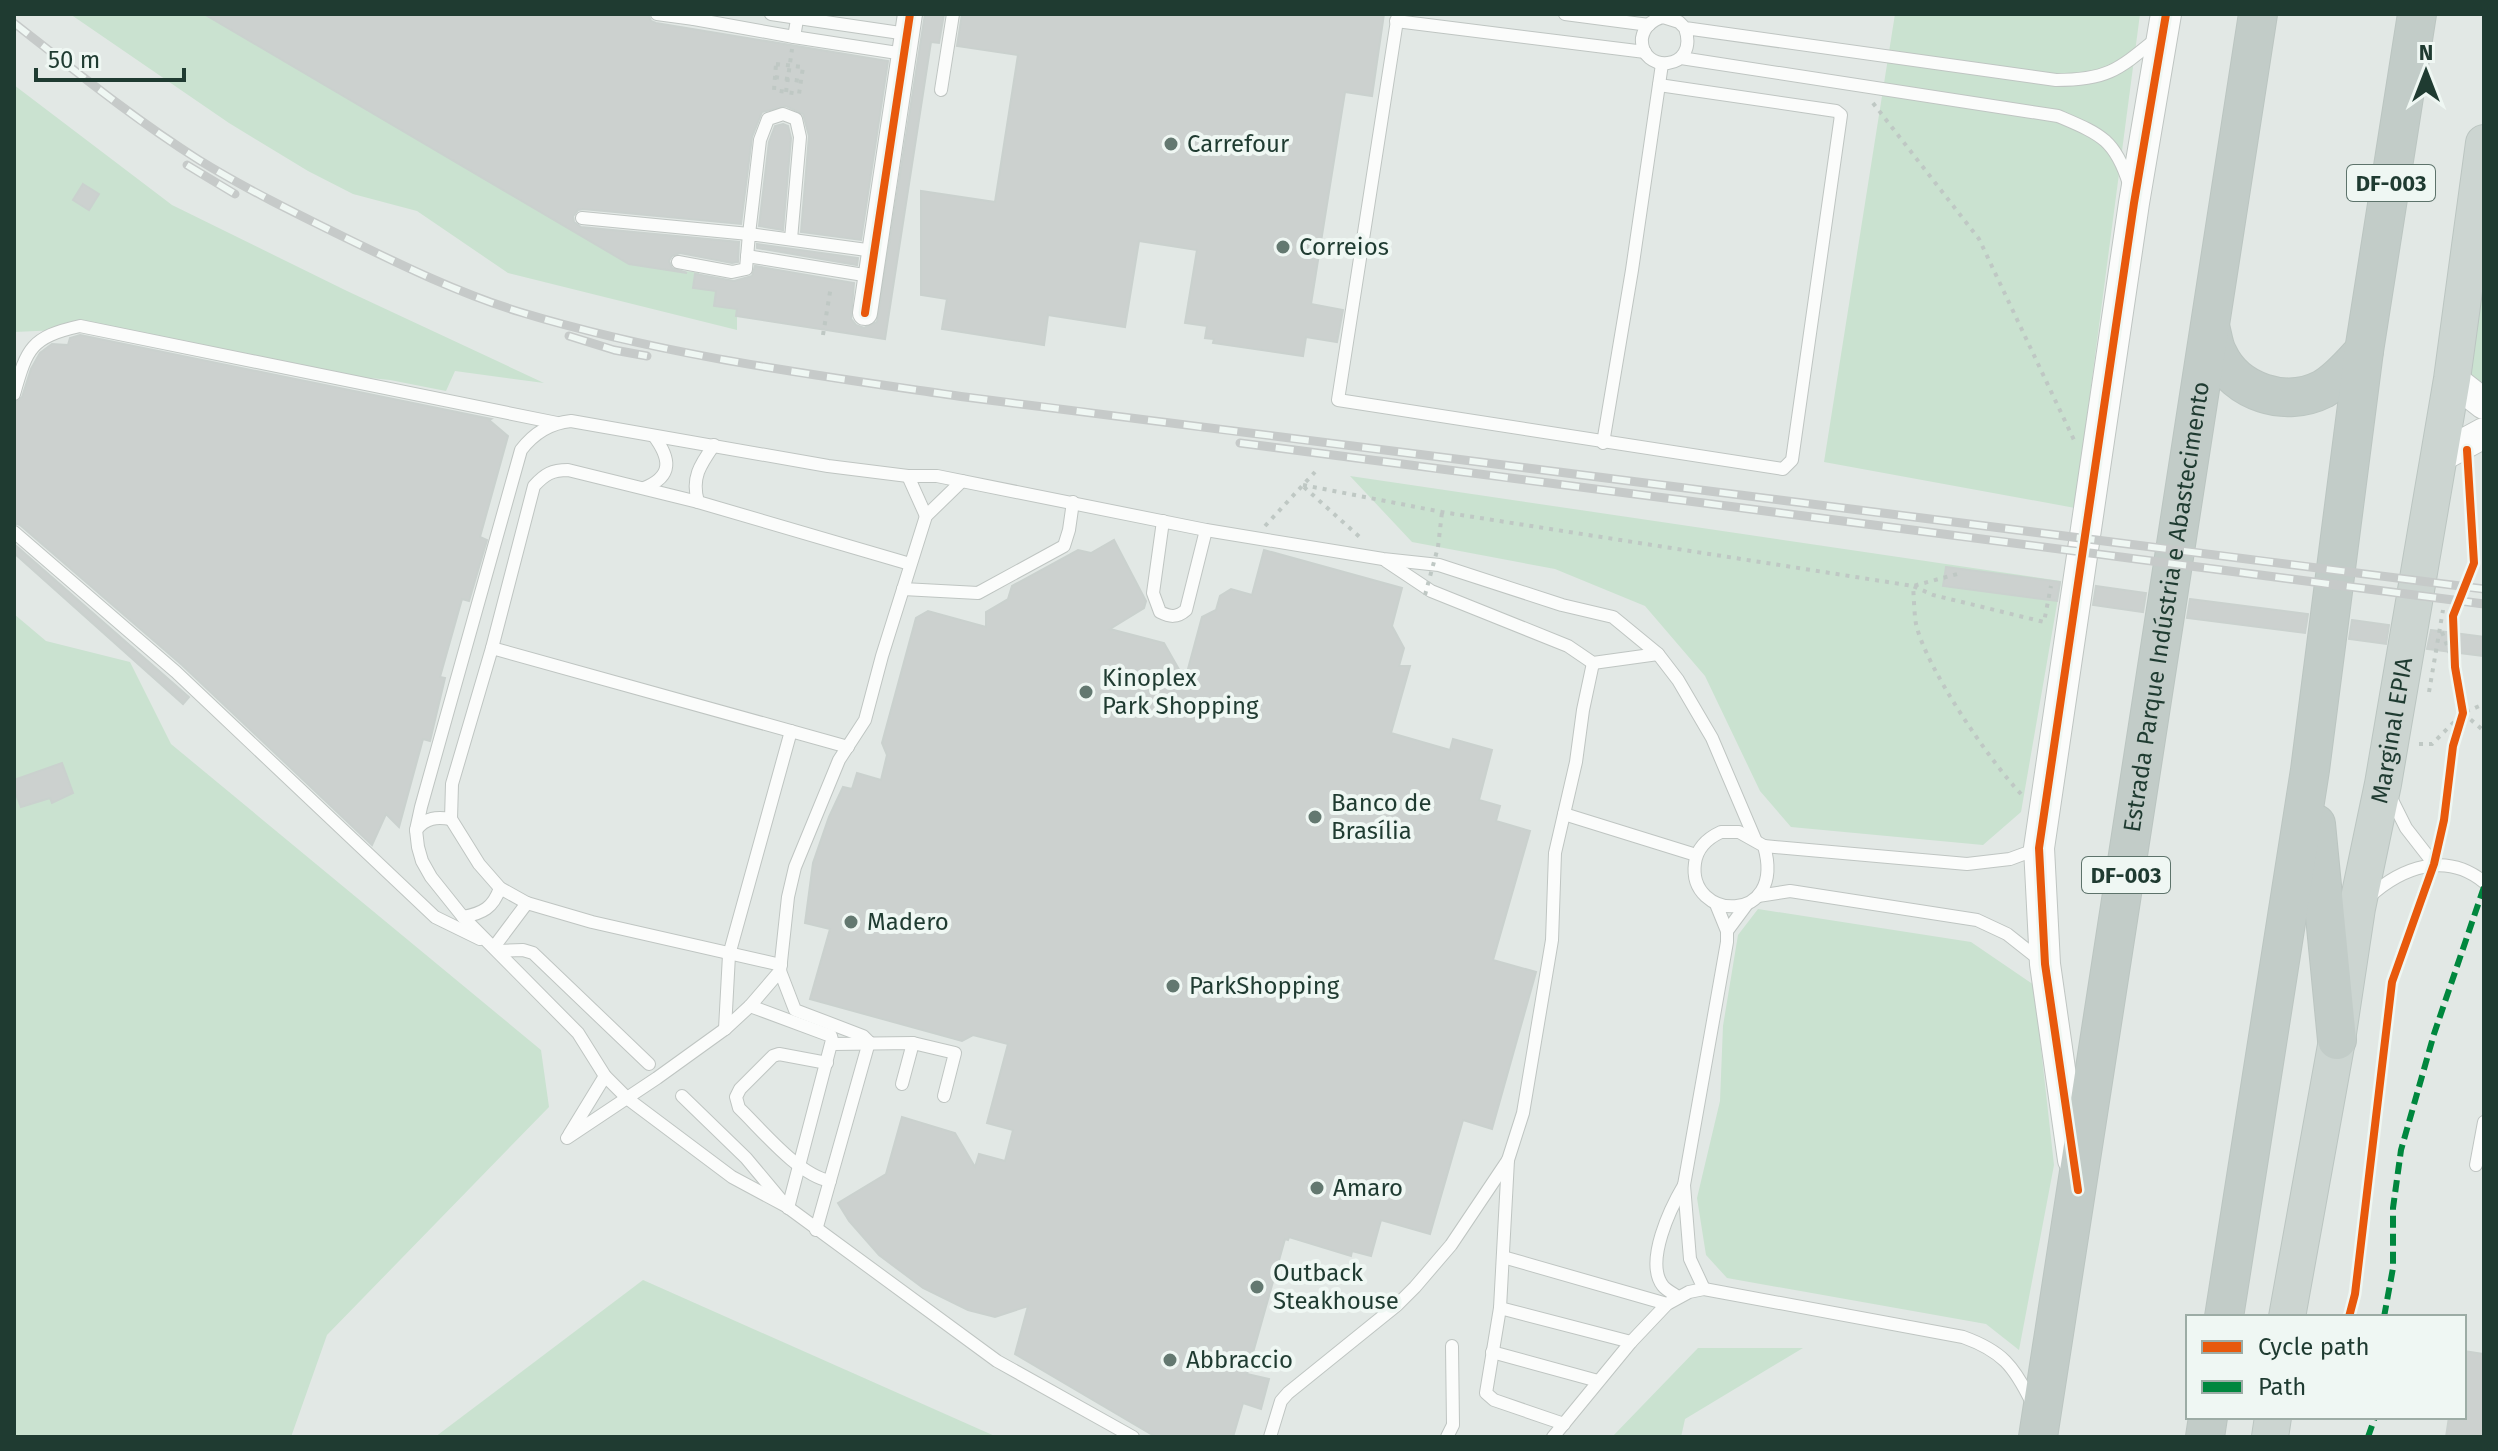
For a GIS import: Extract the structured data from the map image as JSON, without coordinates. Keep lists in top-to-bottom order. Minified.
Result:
{"streets":{"highway":["DF-003","Estrada Parque Indústria e Abastecimento"],"main road":["Marginal EPIA"]},"places":["Carrefour","Correios","Kinoplex Park Shopping","Banco de Brasília","Madero","ParkShopping","Amaro","Outback Steakhouse","Abbraccio"],"legend":["Cycle path","Path"],"scale_bar":"50 m","north":"top"}
